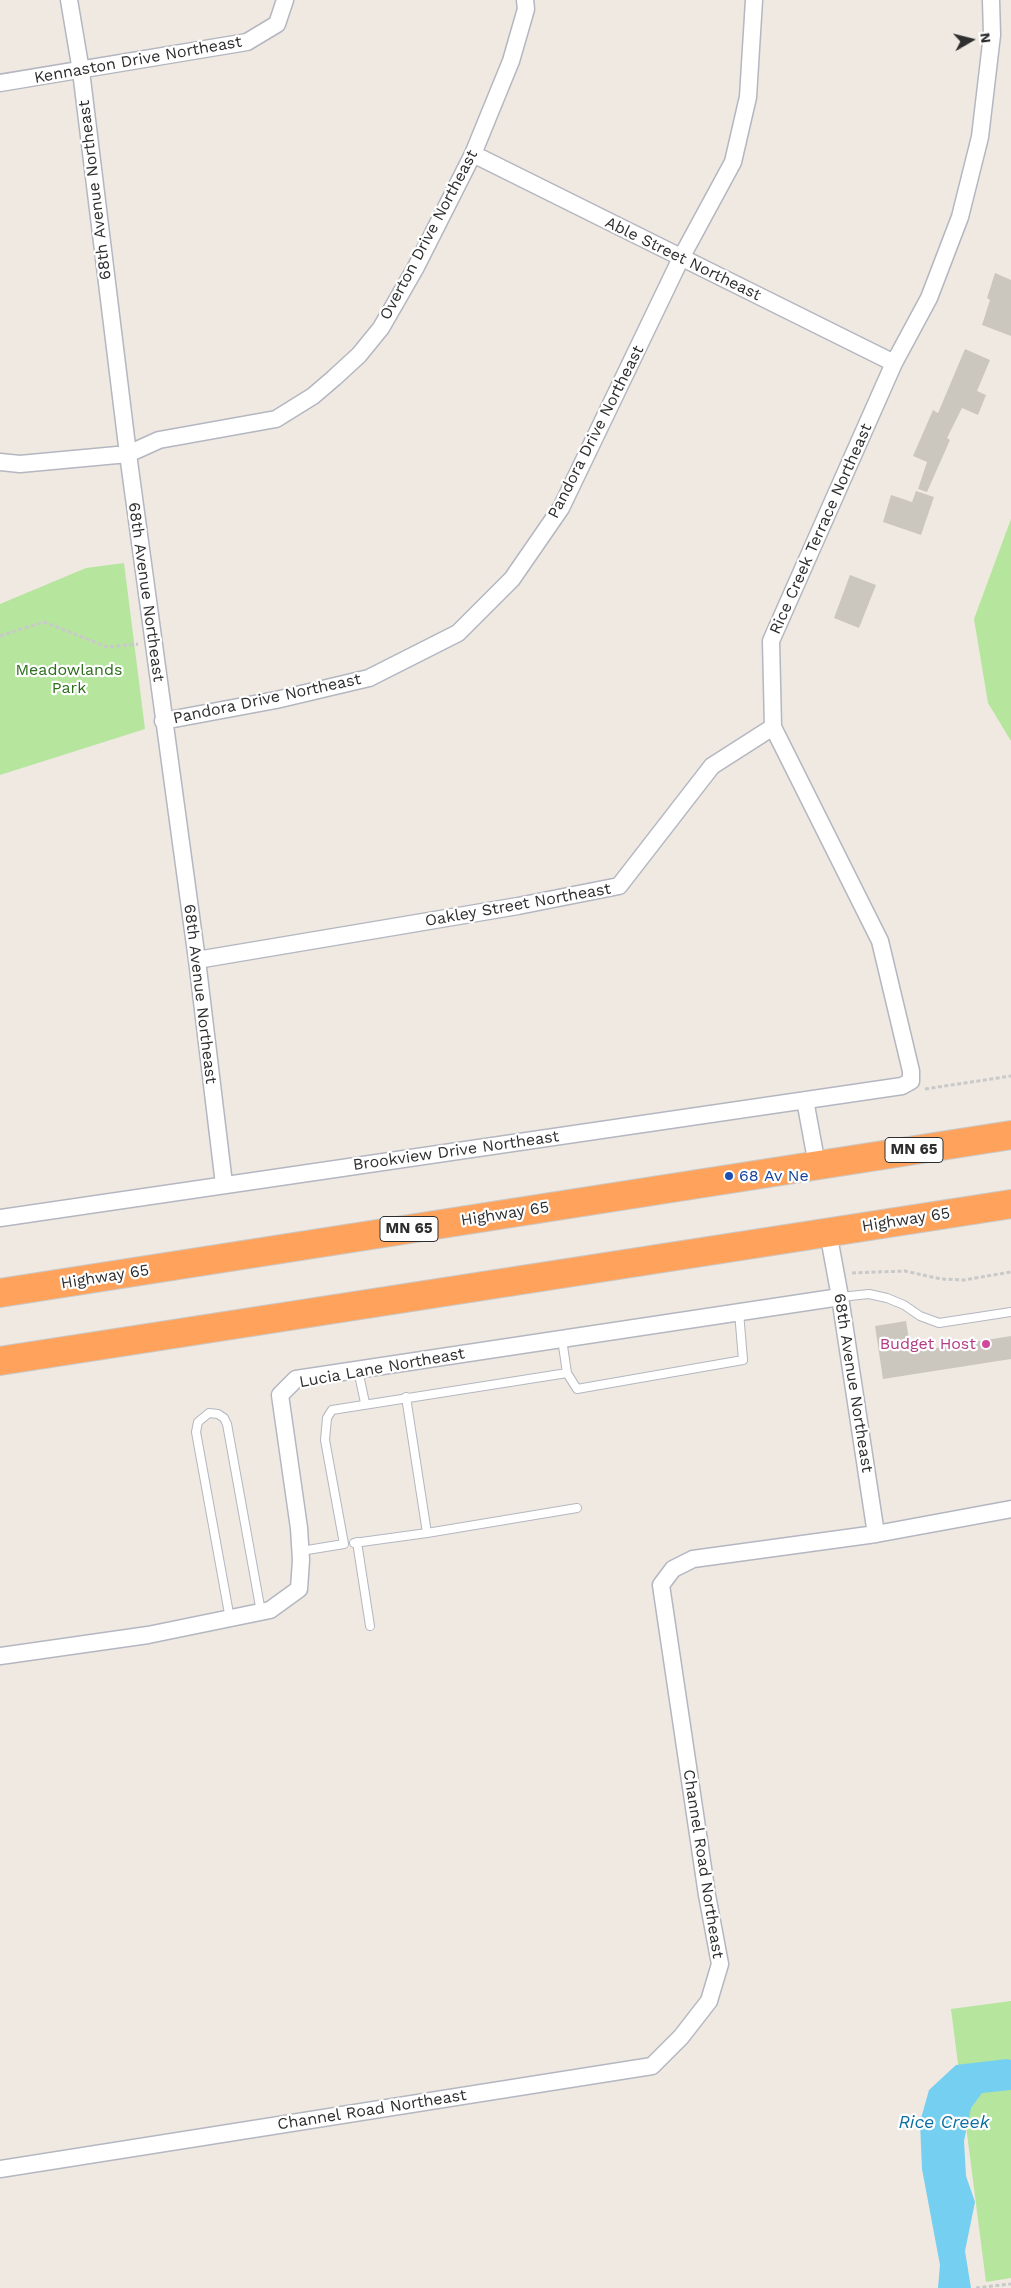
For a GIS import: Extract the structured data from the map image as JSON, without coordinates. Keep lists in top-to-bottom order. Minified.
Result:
{"streets":{"highway":["MN 65","Highway 65"],"street":["Kennaston Drive Northeast","68th Avenue Northeast","Overton Drive Northeast","Able Street Northeast","Pandora Drive Northeast","Rice Creek Terrace Northeast","Oakley Street Northeast","Brookview Drive Northeast","Lucia Lane Northeast","Channel Road Northeast"]},"crossings":[["Kennaston Drive Northeast","68th Avenue Northeast"],["68th Avenue Northeast","Overton Drive Northeast"],["68th Avenue Northeast","Pandora Drive Northeast"],["68th Avenue Northeast","Oakley Street Northeast"],["68th Avenue Northeast","Brookview Drive Northeast"],["68th Avenue Northeast","Highway 65"],["68th Avenue Northeast","Lucia Lane Northeast"],["68th Avenue Northeast","Channel Road Northeast"],["Overton Drive Northeast","Able Street Northeast"],["Able Street Northeast","Pandora Drive Northeast"],["Able Street Northeast","Rice Creek Terrace Northeast"],["Rice Creek Terrace Northeast","Oakley Street Northeast"],["Rice Creek Terrace Northeast","Brookview Drive Northeast"]],"water":["Rice Creek"],"parks":["Meadowlands Park"],"places":["68 Av Ne","Budget Host"],"north":"right"}
